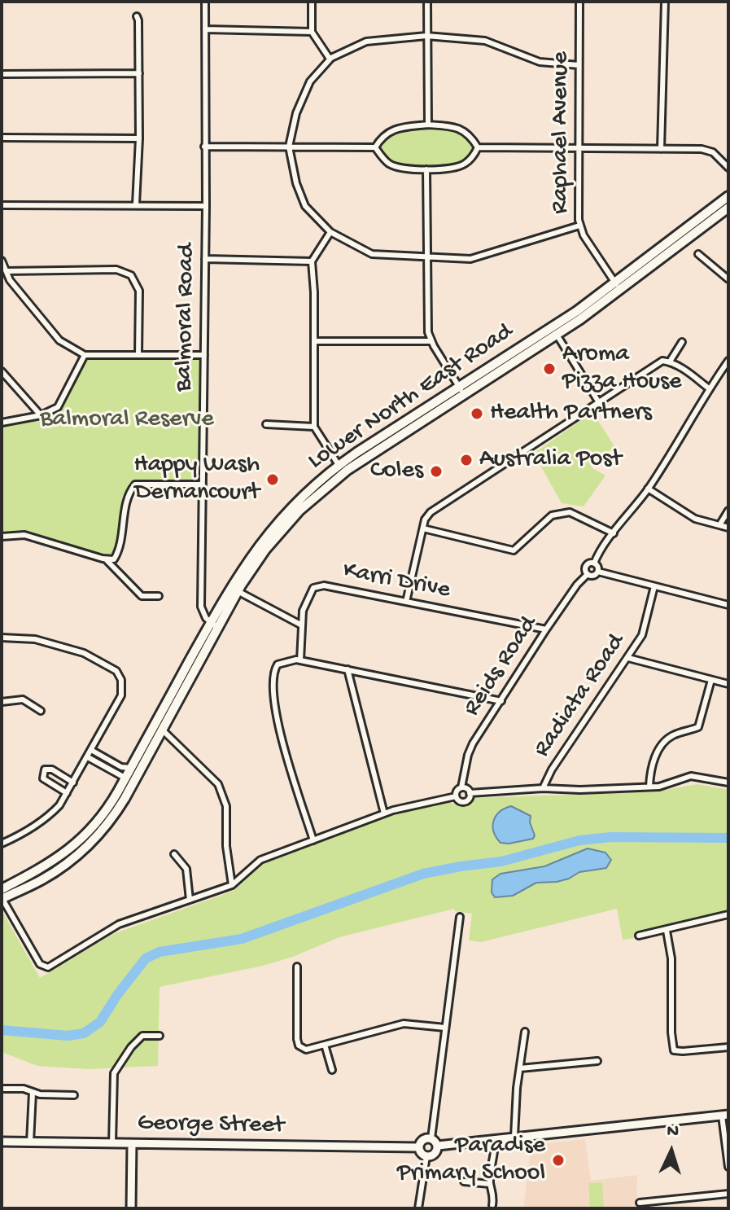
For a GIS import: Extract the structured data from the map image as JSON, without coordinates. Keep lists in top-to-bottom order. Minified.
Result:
{"streets":{"main road":["Lower North East Road"],"street":["Raphael Avenue","Balmoral Road","Karri Drive","Reids Road","Radiata Road","George Street"]},"crossings":[["Raphael Avenue","Lower North East Road"],["Balmoral Road","Lower North East Road"],["Karri Drive","Reids Road"]],"parks":["Balmoral Reserve"],"places":["Aroma Pizza House","Health Partners","Australia Post","Coles","Happy Wash Dernancourt","Paradise Primary School"],"north":"top"}
